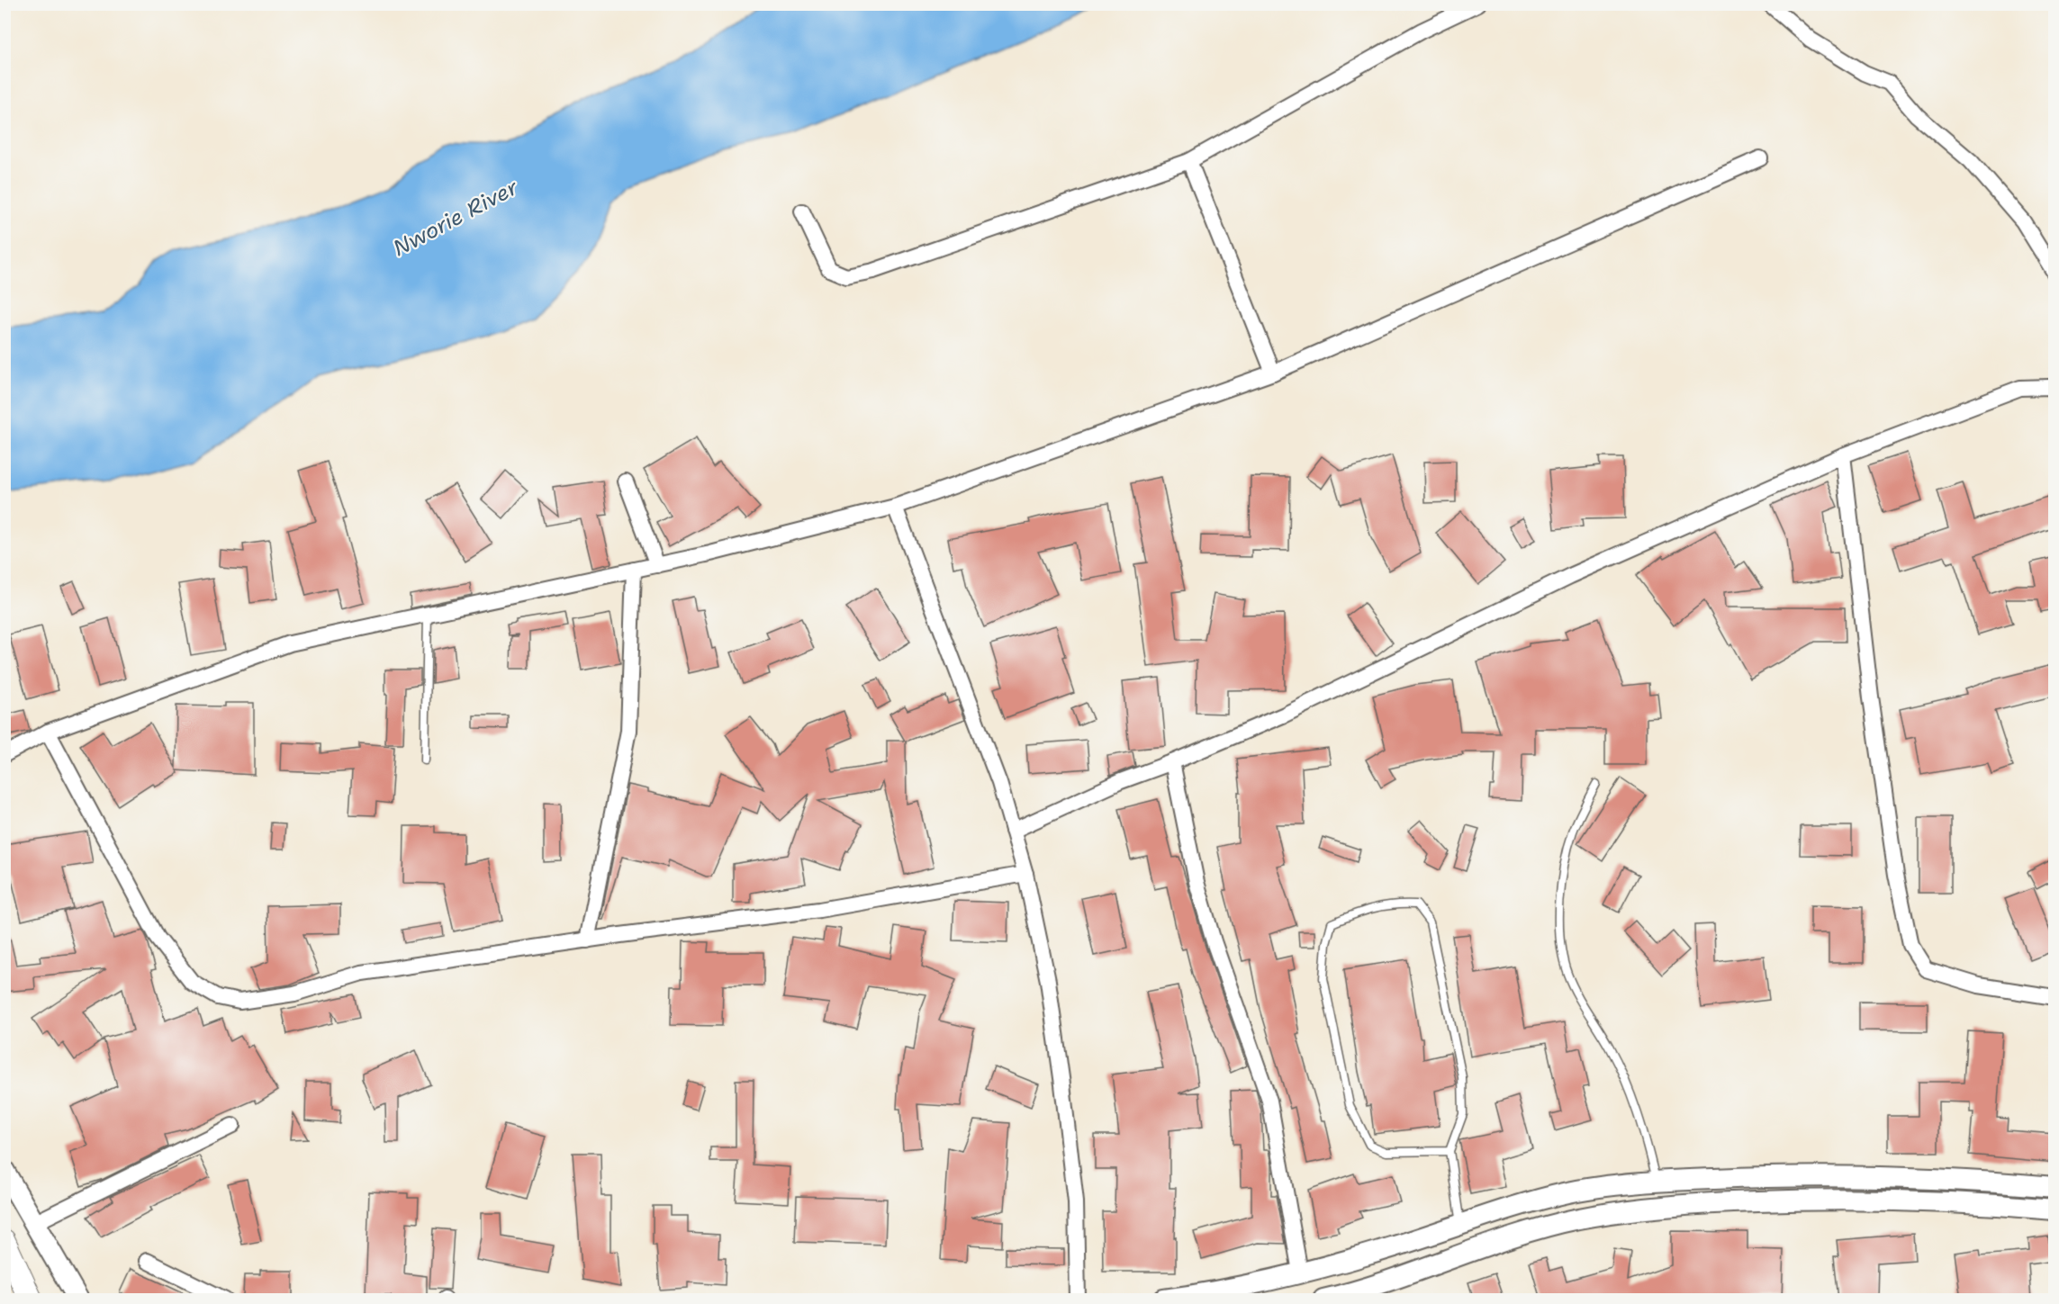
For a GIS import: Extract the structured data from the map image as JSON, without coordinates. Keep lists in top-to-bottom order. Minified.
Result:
{"water":["Nworie River"]}
